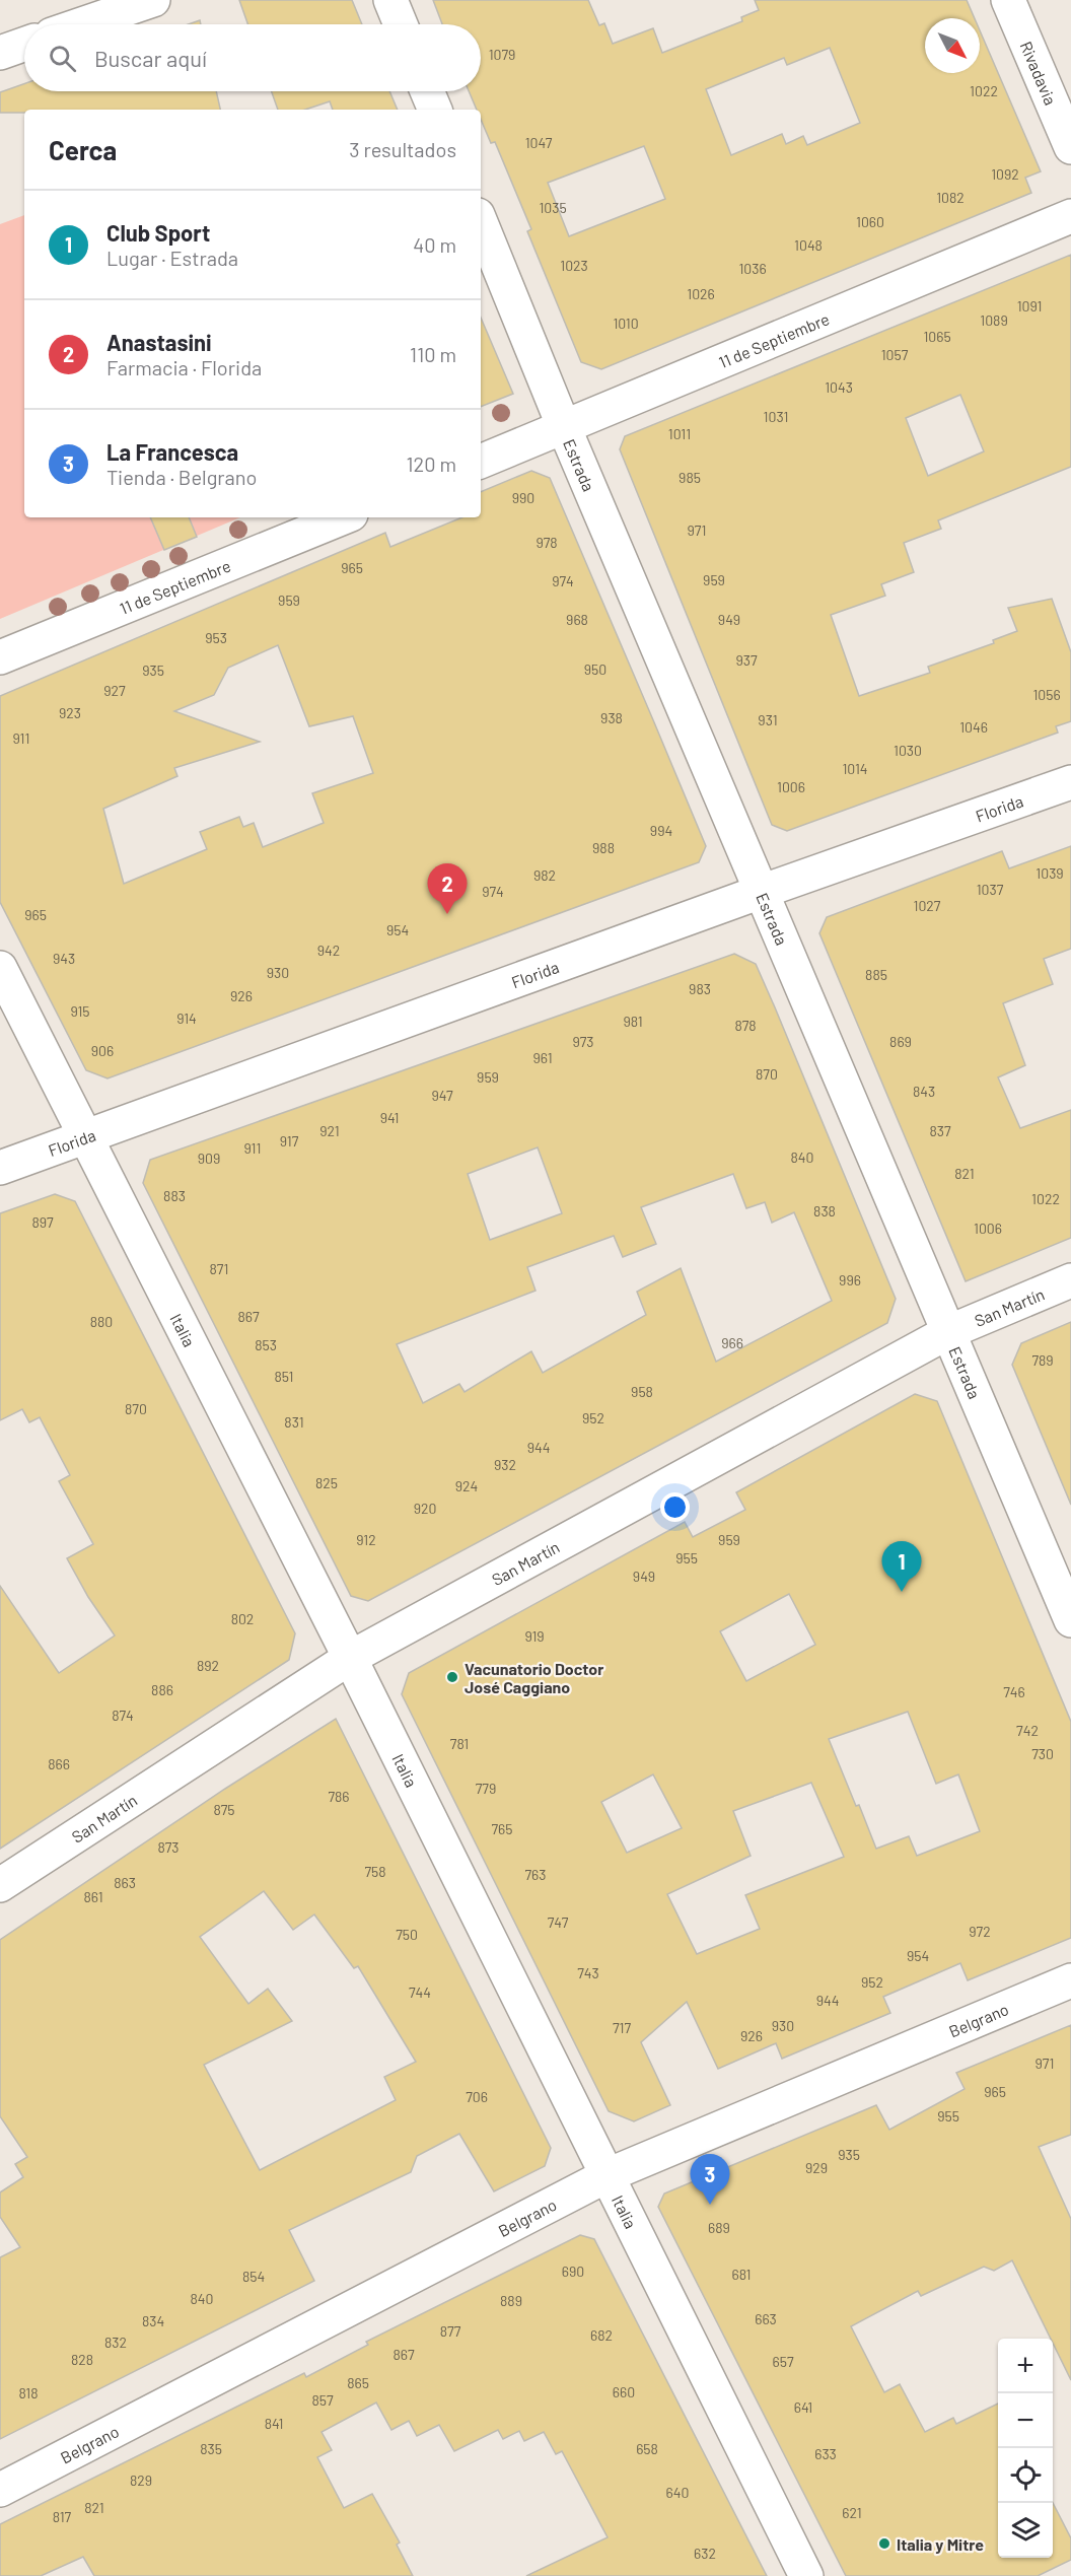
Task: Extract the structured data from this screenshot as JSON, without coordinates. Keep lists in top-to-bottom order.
{
  "streets": {
    "street": [
      "Rivadavia",
      "11 de Septiembre",
      "Estrada",
      "Florida",
      "San Martín",
      "Italia",
      "Belgrano"
    ]
  },
  "crossings": [
    ["11 de Septiembre", "Estrada"],
    ["Estrada", "Florida"],
    ["Estrada", "San Martín"],
    ["Florida", "Italia"],
    ["San Martín", "Italia"],
    ["Italia", "Belgrano"]
  ],
  "places": ["Vacunatorio Doctor José Caggiano", "Italia y Mitre"],
  "house_numbers": [
    "1079",
    "1022",
    "1047",
    "1092",
    "1082",
    "1035",
    "1060",
    "1048",
    "1023",
    "1036",
    "1026",
    "1091",
    "1089",
    "1010",
    "1065",
    "1057",
    "1043",
    "1031",
    "1011",
    "985",
    "990",
    "971",
    "978",
    "965",
    "959",
    "974",
    "959",
    "968",
    "949",
    "953",
    "937",
    "950",
    "935",
    "927",
    "1056",
    "923",
    "938",
    "931",
    "1046",
    "911",
    "1030",
    "1014",
    "1006",
    "994",
    "988",
    "1039",
    "982",
    "1037",
    "974",
    "1027",
    "965",
    "954",
    "942",
    "943",
    "930",
    "885",
    "983",
    "926",
    "915",
    "914",
    "981",
    "878",
    "973",
    "869",
    "906",
    "961",
    "870",
    "959",
    "843",
    "947",
    "941",
    "921",
    "837",
    "917",
    "911",
    "840",
    "909",
    "821",
    "883",
    "1022",
    "838",
    "897",
    "1006",
    "871",
    "996",
    "867",
    "880",
    "966",
    "853",
    "789",
    "851",
    "958",
    "870",
    "952",
    "831",
    "944",
    "932",
    "825",
    "924",
    "920",
    "912",
    "959",
    "955",
    "949",
    "802",
    "919",
    "892",
    "886",
    "746",
    "874",
    "742",
    "781",
    "730",
    "866",
    "779",
    "786",
    "875",
    "765",
    "873",
    "758",
    "763",
    "863",
    "861",
    "747",
    "972",
    "750",
    "954",
    "743",
    "952",
    "744",
    "944",
    "930",
    "717",
    "926",
    "971",
    "965",
    "706",
    "955",
    "935",
    "929",
    "689",
    "690",
    "681",
    "854",
    "840",
    "889",
    "663",
    "834",
    "877",
    "682",
    "832",
    "867",
    "828",
    "657",
    "865",
    "660",
    "818",
    "857",
    "641",
    "841",
    "835",
    "658",
    "633",
    "829",
    "640",
    "821",
    "621",
    "817",
    "632"
  ],
  "north": "bottom right",
  "page": {
    "search": "Buscar aquí",
    "heading": ["Cerca", "3 resultados"],
    "list": [
      {
        "mark": "1",
        "name": "Club Sport",
        "note": "Lugar · Estrada",
        "value": "40 m"
      },
      {
        "mark": "2",
        "name": "Anastasini",
        "note": "Farmacia · Florida",
        "value": "110 m"
      },
      {
        "mark": "3",
        "name": "La Francesca",
        "note": "Tienda · Belgrano",
        "value": "120 m"
      }
    ],
    "pins": ["2", "1", "3"],
    "map_buttons": ["+", "−"]
  }
}
